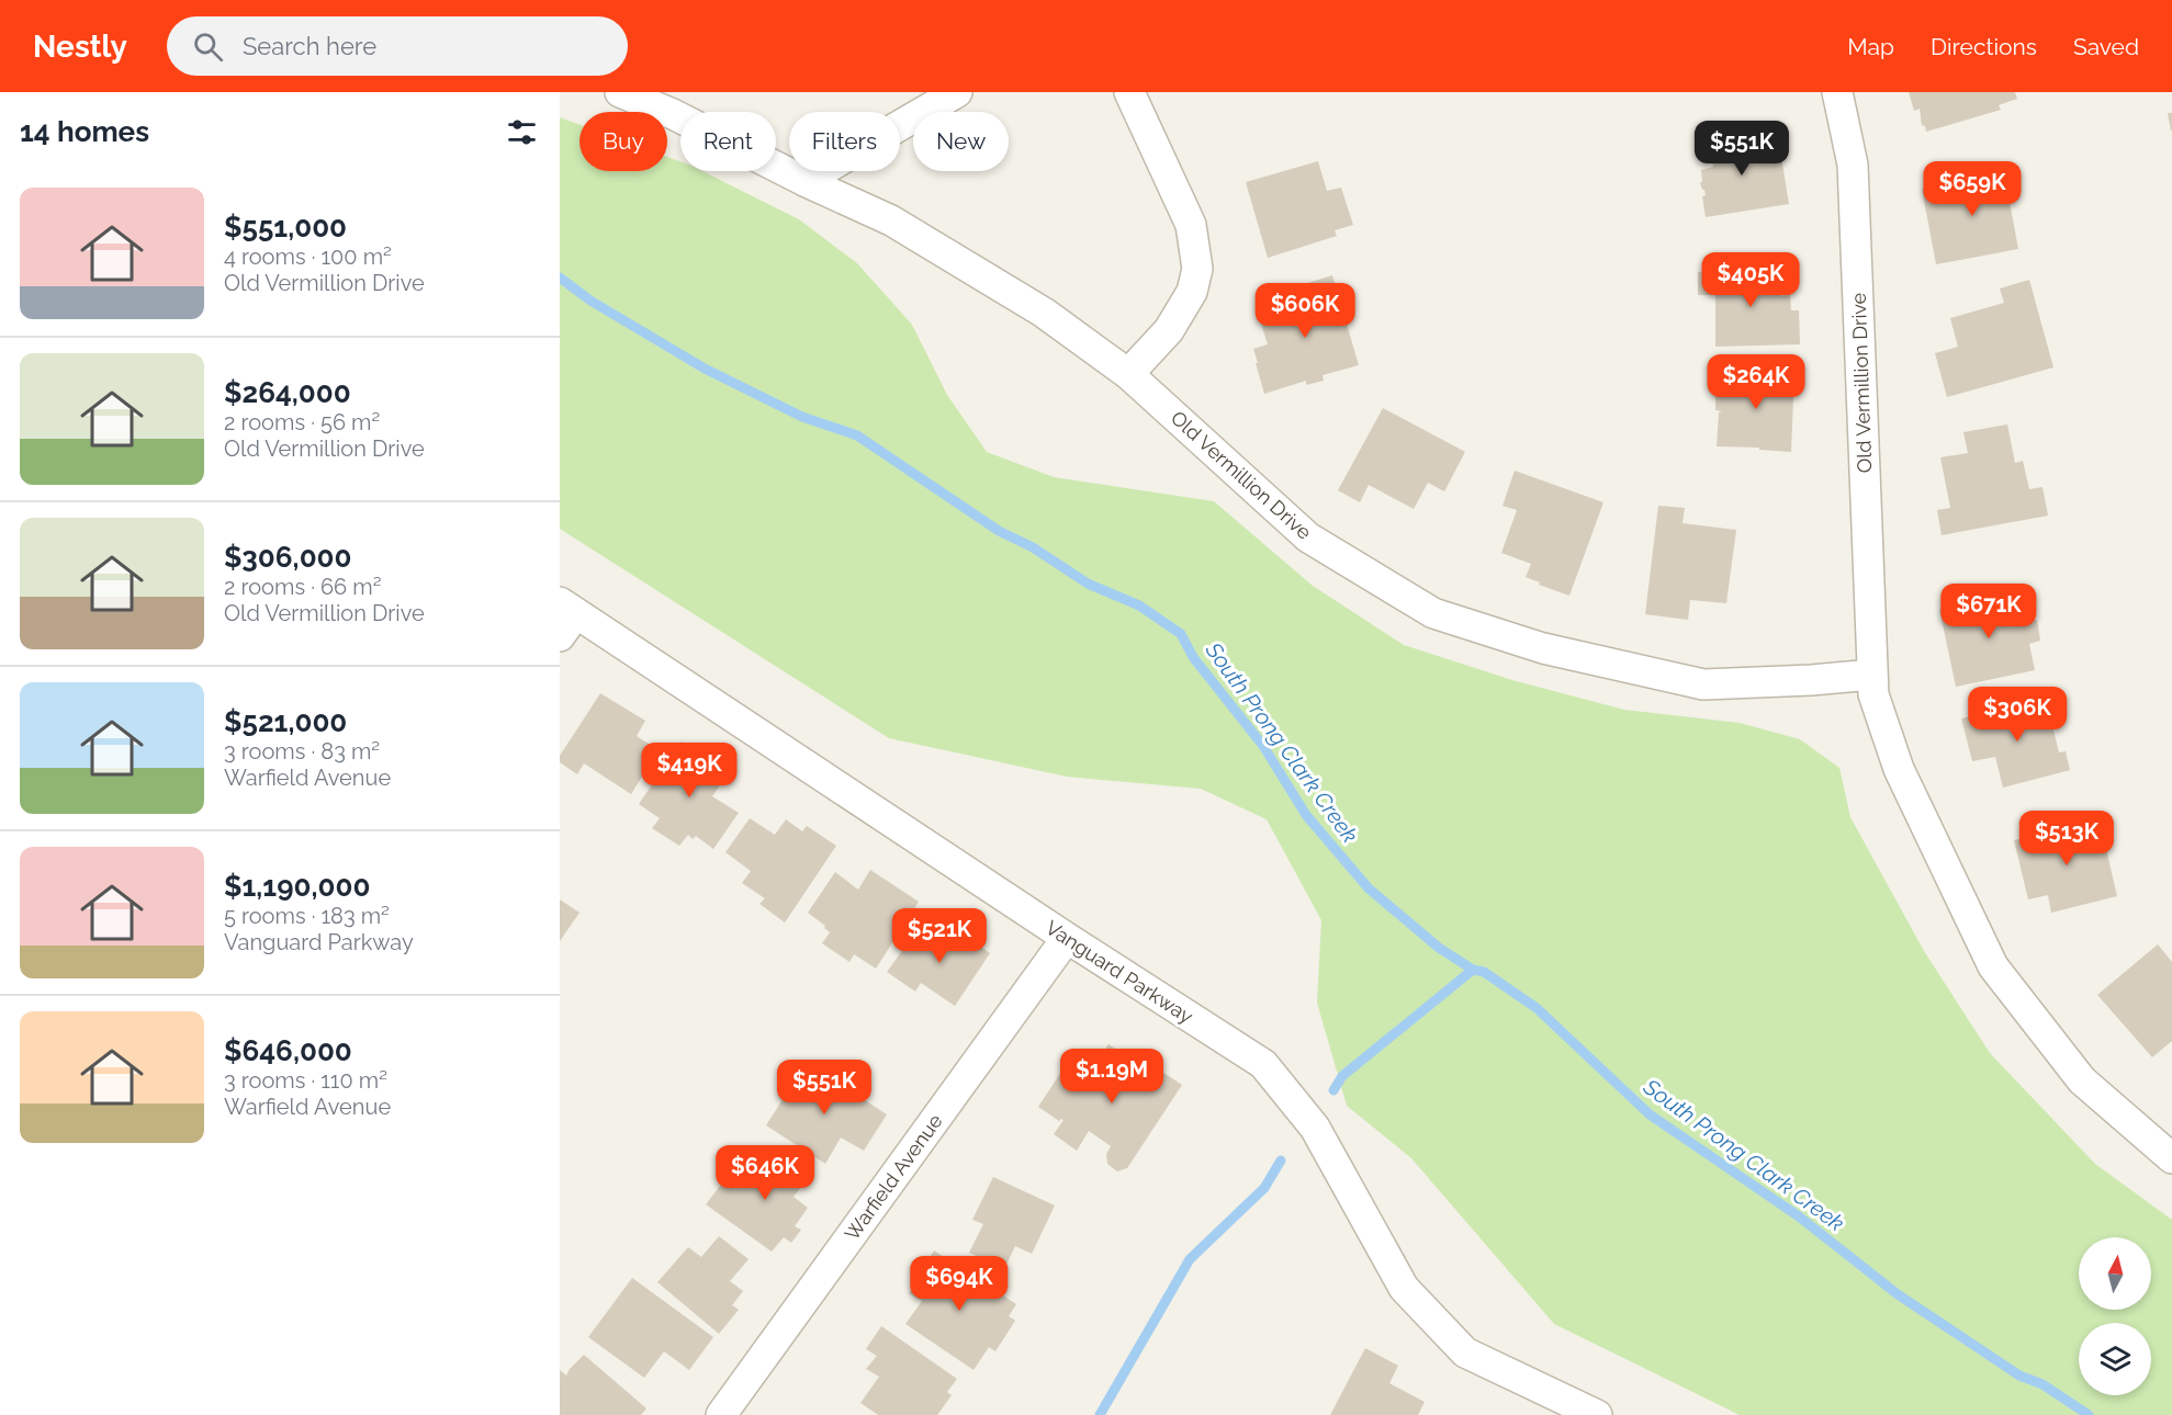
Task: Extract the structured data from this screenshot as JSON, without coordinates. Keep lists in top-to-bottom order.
{
  "streets": {
    "street": ["Old Vermillion Drive", "Vanguard Parkway", "Warfield Avenue"]
  },
  "crossings": [
    ["Vanguard Parkway", "Warfield Avenue"]
  ],
  "water": ["South Prong Clark Creek"],
  "north": "top",
  "page": {
    "header": "Nestly",
    "search": "Search here",
    "nav": ["Map", "Directions", "Saved"],
    "heading": "14 homes",
    "chip": [
      "Buy",
      "Rent",
      "Filters",
      "New"
    ],
    "price": [
      "$551K",
      "$659K",
      "$405K",
      "$606K",
      "$264K",
      "$671K",
      "$306K",
      "$419K",
      "$513K",
      "$521K",
      "$1.19M",
      "$551K",
      "$646K",
      "$694K"
    ],
    "list": [
      {
        "name": "$551,000",
        "note": "4 rooms · 100 m² · Old Vermillion Drive"
      },
      {
        "name": "$264,000",
        "note": "2 rooms · 56 m² · Old Vermillion Drive"
      },
      {
        "name": "$306,000",
        "note": "2 rooms · 66 m² · Old Vermillion Drive"
      },
      {
        "name": "$521,000",
        "note": "3 rooms · 83 m² · Warfield Avenue"
      },
      {
        "name": "$1,190,000",
        "note": "5 rooms · 183 m² · Vanguard Parkway"
      },
      {
        "name": "$646,000",
        "note": "3 rooms · 110 m² · Warfield Avenue"
      }
    ]
  }
}
